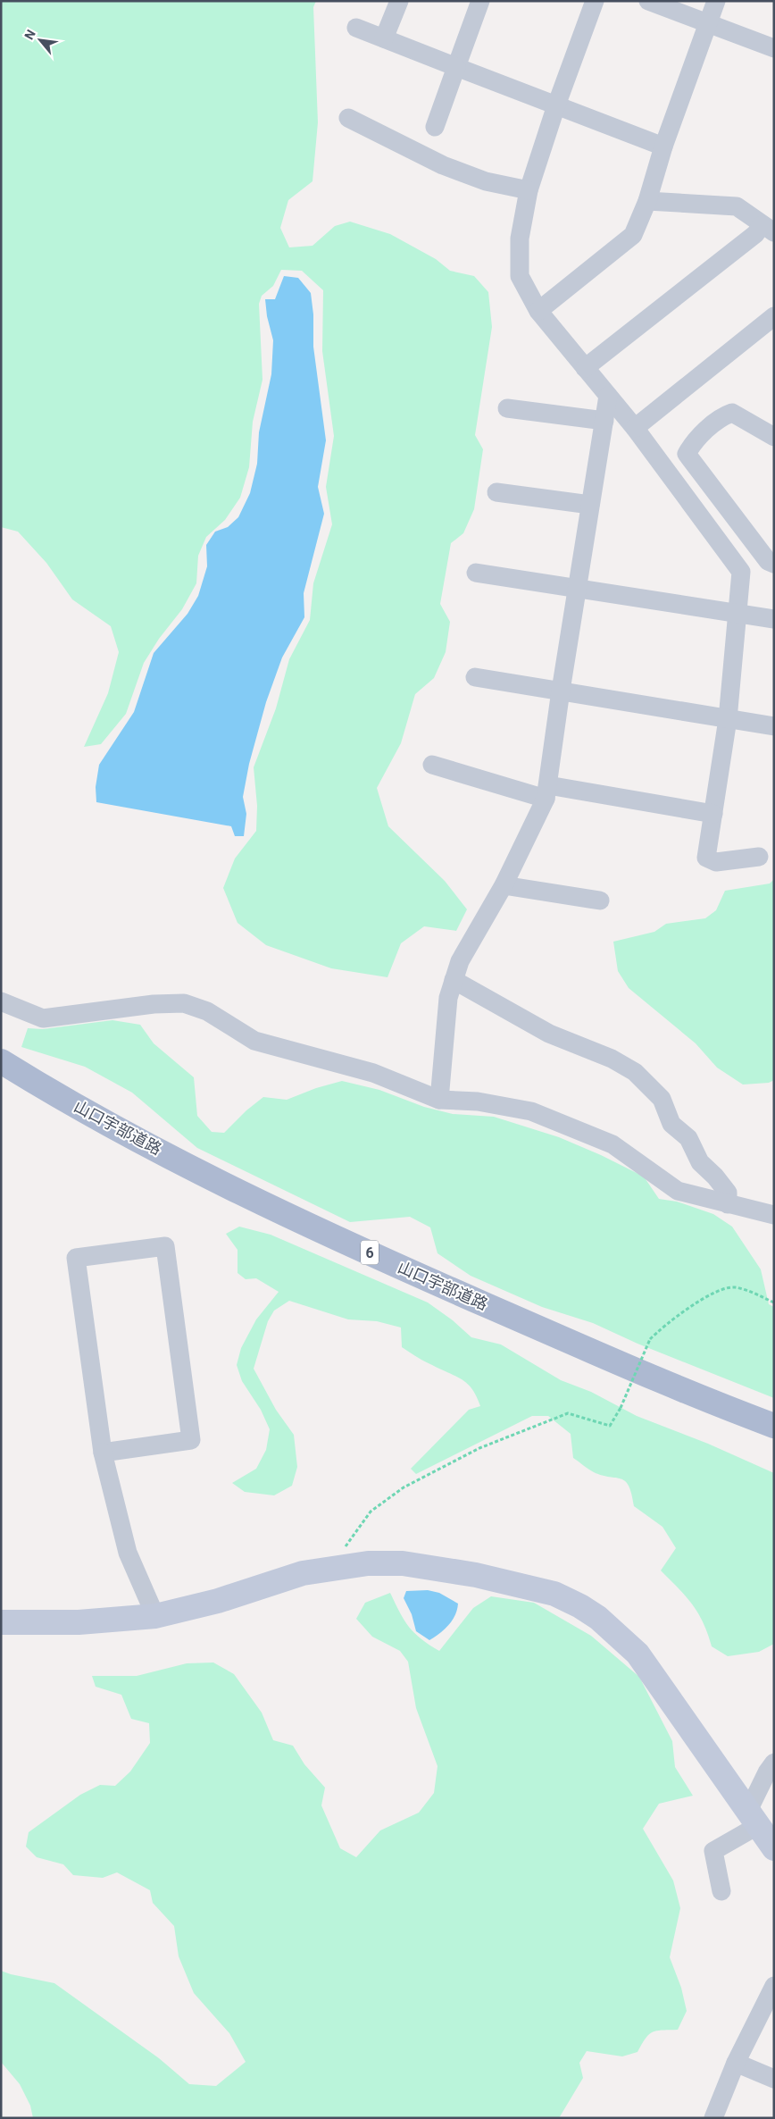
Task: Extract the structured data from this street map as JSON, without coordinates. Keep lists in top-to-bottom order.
{
  "streets": {
    "main road": ["山口宇部道路", "6"]
  },
  "north": "top left"
}
